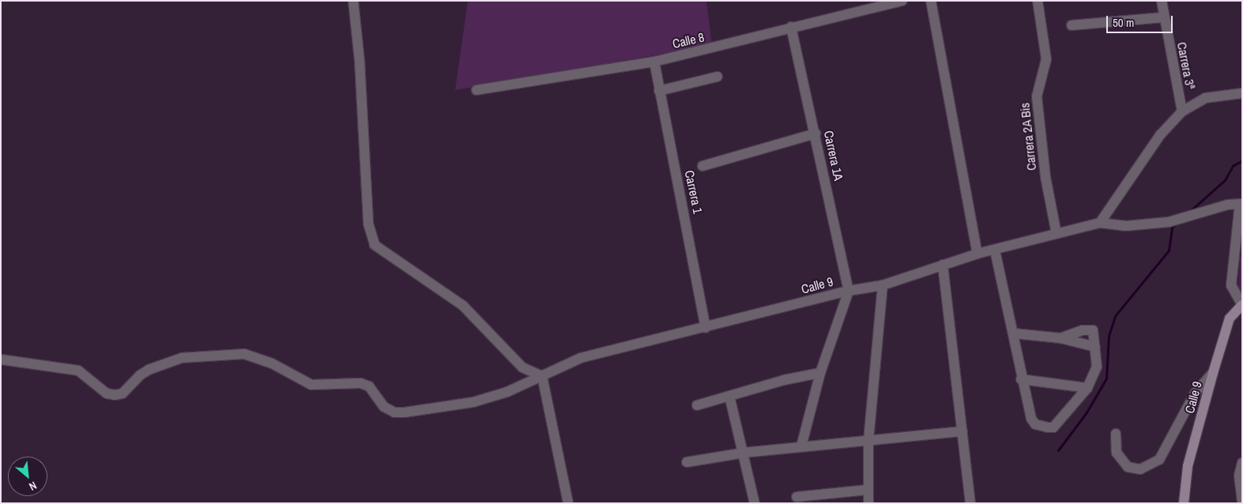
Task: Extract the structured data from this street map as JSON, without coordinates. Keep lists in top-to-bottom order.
{
  "streets": {
    "street": [
      "Calle 8",
      "Carrera 3ª",
      "Carrera 2A Bis",
      "Carrera 1A",
      "Carrera 1",
      "Calle 9"
    ]
  },
  "crossings": [
    ["Calle 8", "Carrera 1A"],
    ["Calle 8", "Carrera 1"],
    ["Carrera 2A Bis", "Calle 9"],
    ["Carrera 1A", "Calle 9"],
    ["Carrera 1", "Calle 9"]
  ],
  "scale_bar": "50 m",
  "north": "bottom right"
}
